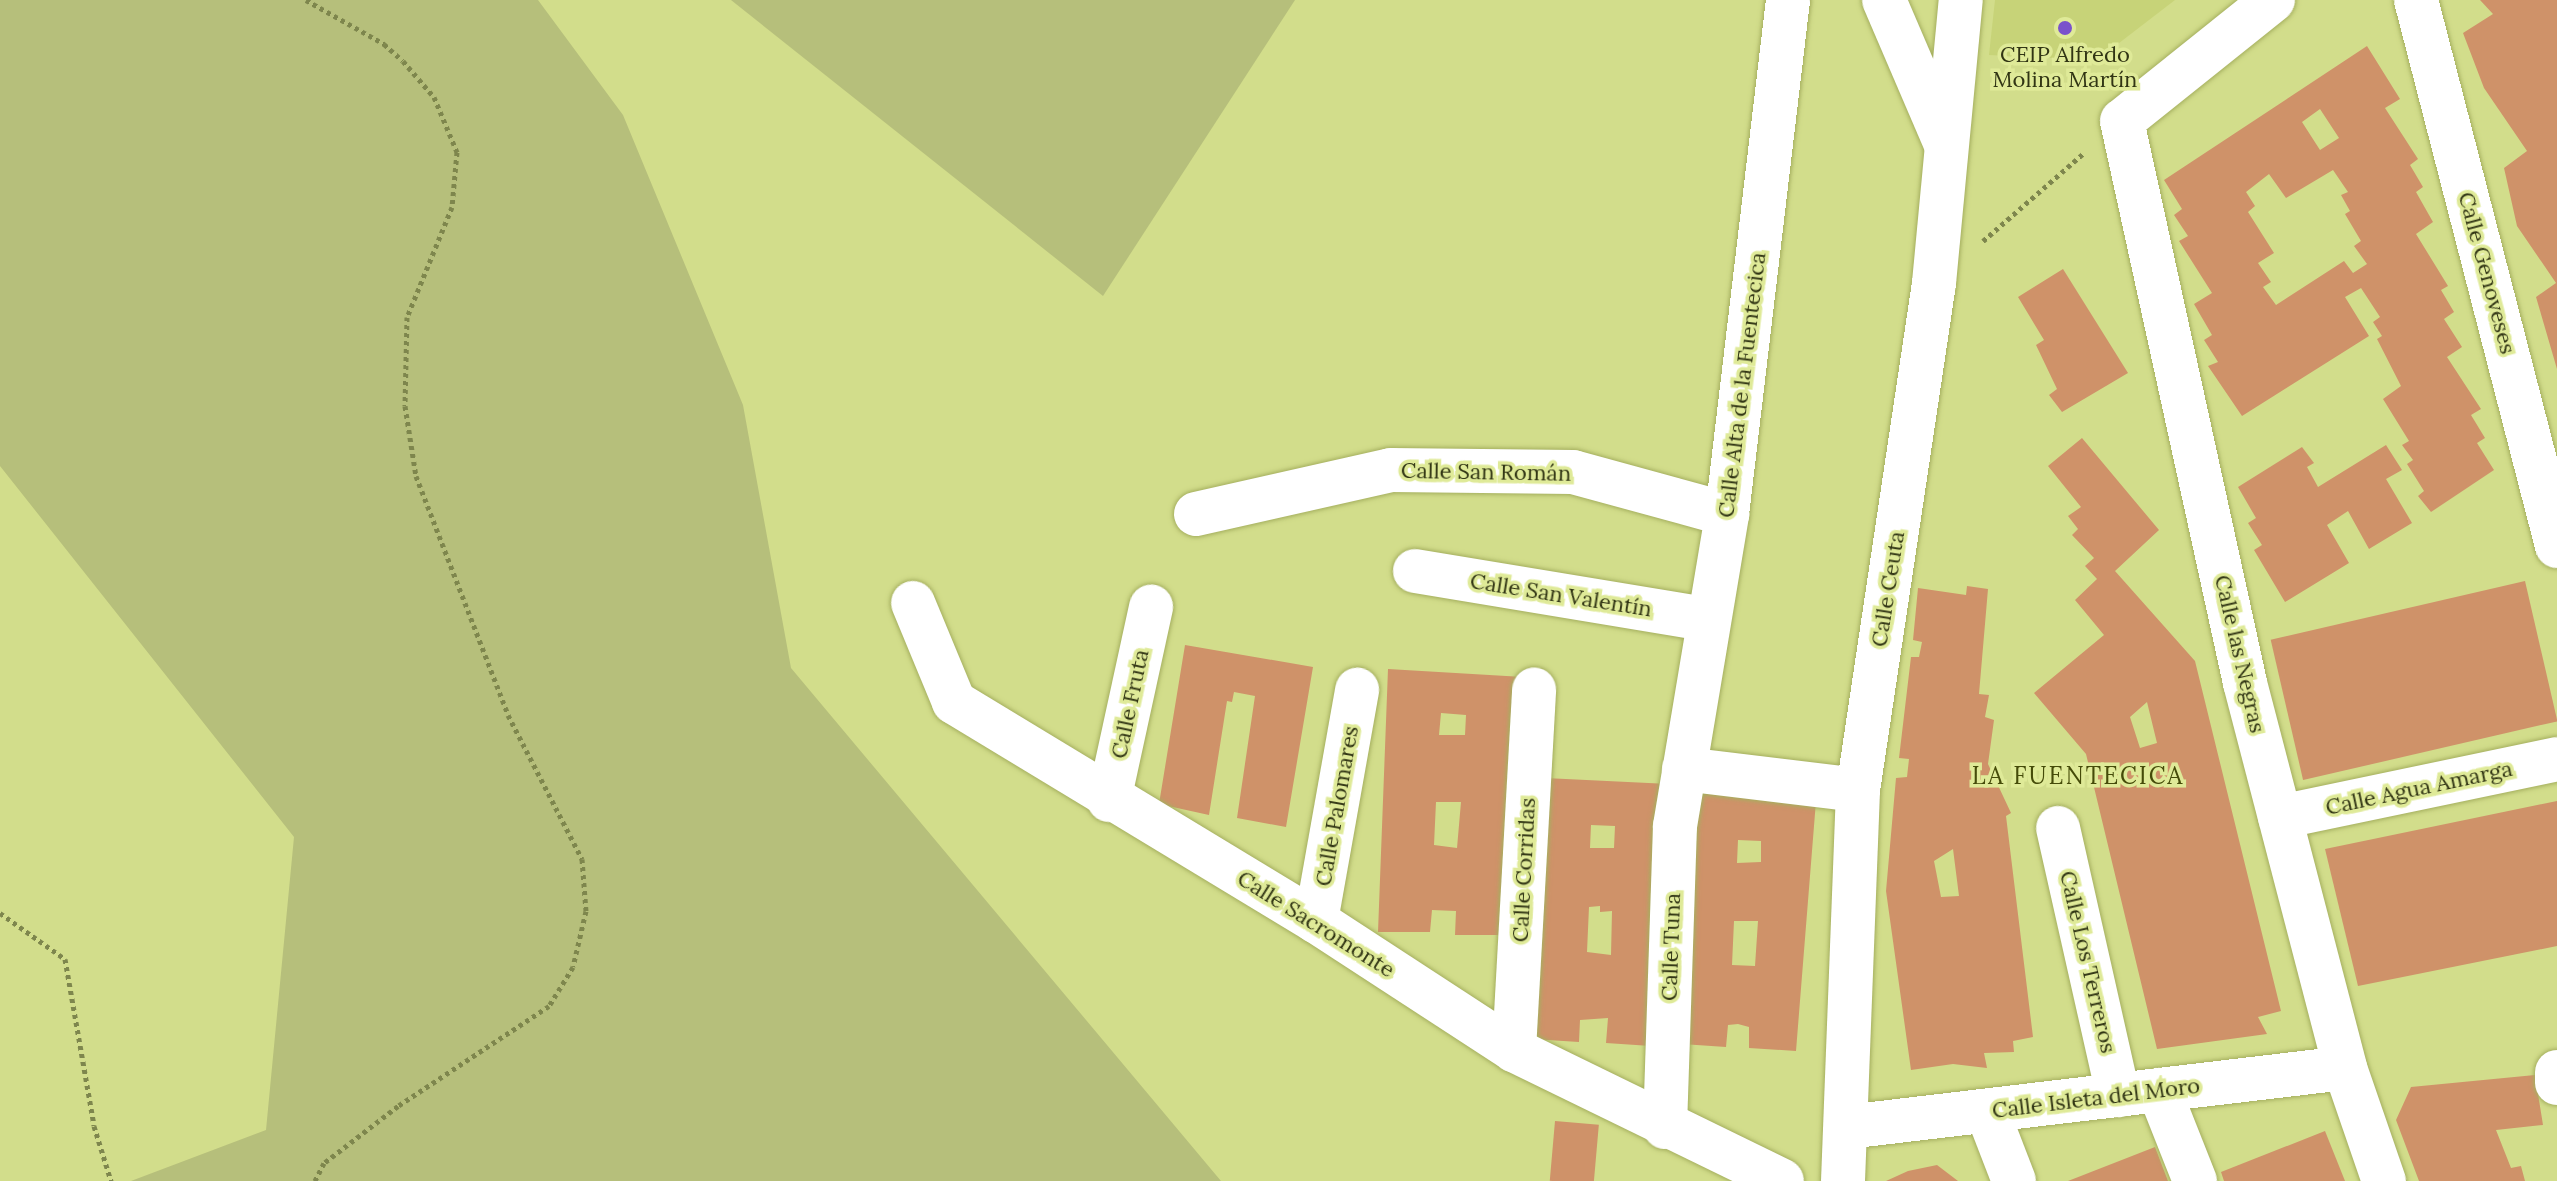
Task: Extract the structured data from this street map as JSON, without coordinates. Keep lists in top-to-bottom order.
{
  "streets": {
    "street": [
      "Calle Genoveses",
      "Calle Alta de la Fuentecica",
      "Calle San Román",
      "Calle Ceuta",
      "Calle San Valentín",
      "Calle las Negras",
      "Calle Fruta",
      "Calle Agua Amarga",
      "Calle Palomares",
      "Calle Corridas",
      "Calle Sacromonte",
      "Calle Tuna",
      "Calle Los Terreros",
      "Calle Isleta del Moro"
    ]
  },
  "crossings": [
    ["Calle Alta de la Fuentecica", "Calle San Román"],
    ["Calle Alta de la Fuentecica", "Calle San Valentín"],
    ["Calle Alta de la Fuentecica", "Calle Tuna"],
    ["Calle Ceuta", "Calle Isleta del Moro"],
    ["Calle las Negras", "Calle Agua Amarga"],
    ["Calle las Negras", "Calle Isleta del Moro"],
    ["Calle Fruta", "Calle Sacromonte"],
    ["Calle Palomares", "Calle Sacromonte"],
    ["Calle Corridas", "Calle Sacromonte"],
    ["Calle Sacromonte", "Calle Tuna"],
    ["Calle Los Terreros", "Calle Isleta del Moro"]
  ],
  "districts": ["LA FUENTECICA"],
  "places": ["CEIP Alfredo Molina Martín"]
}
